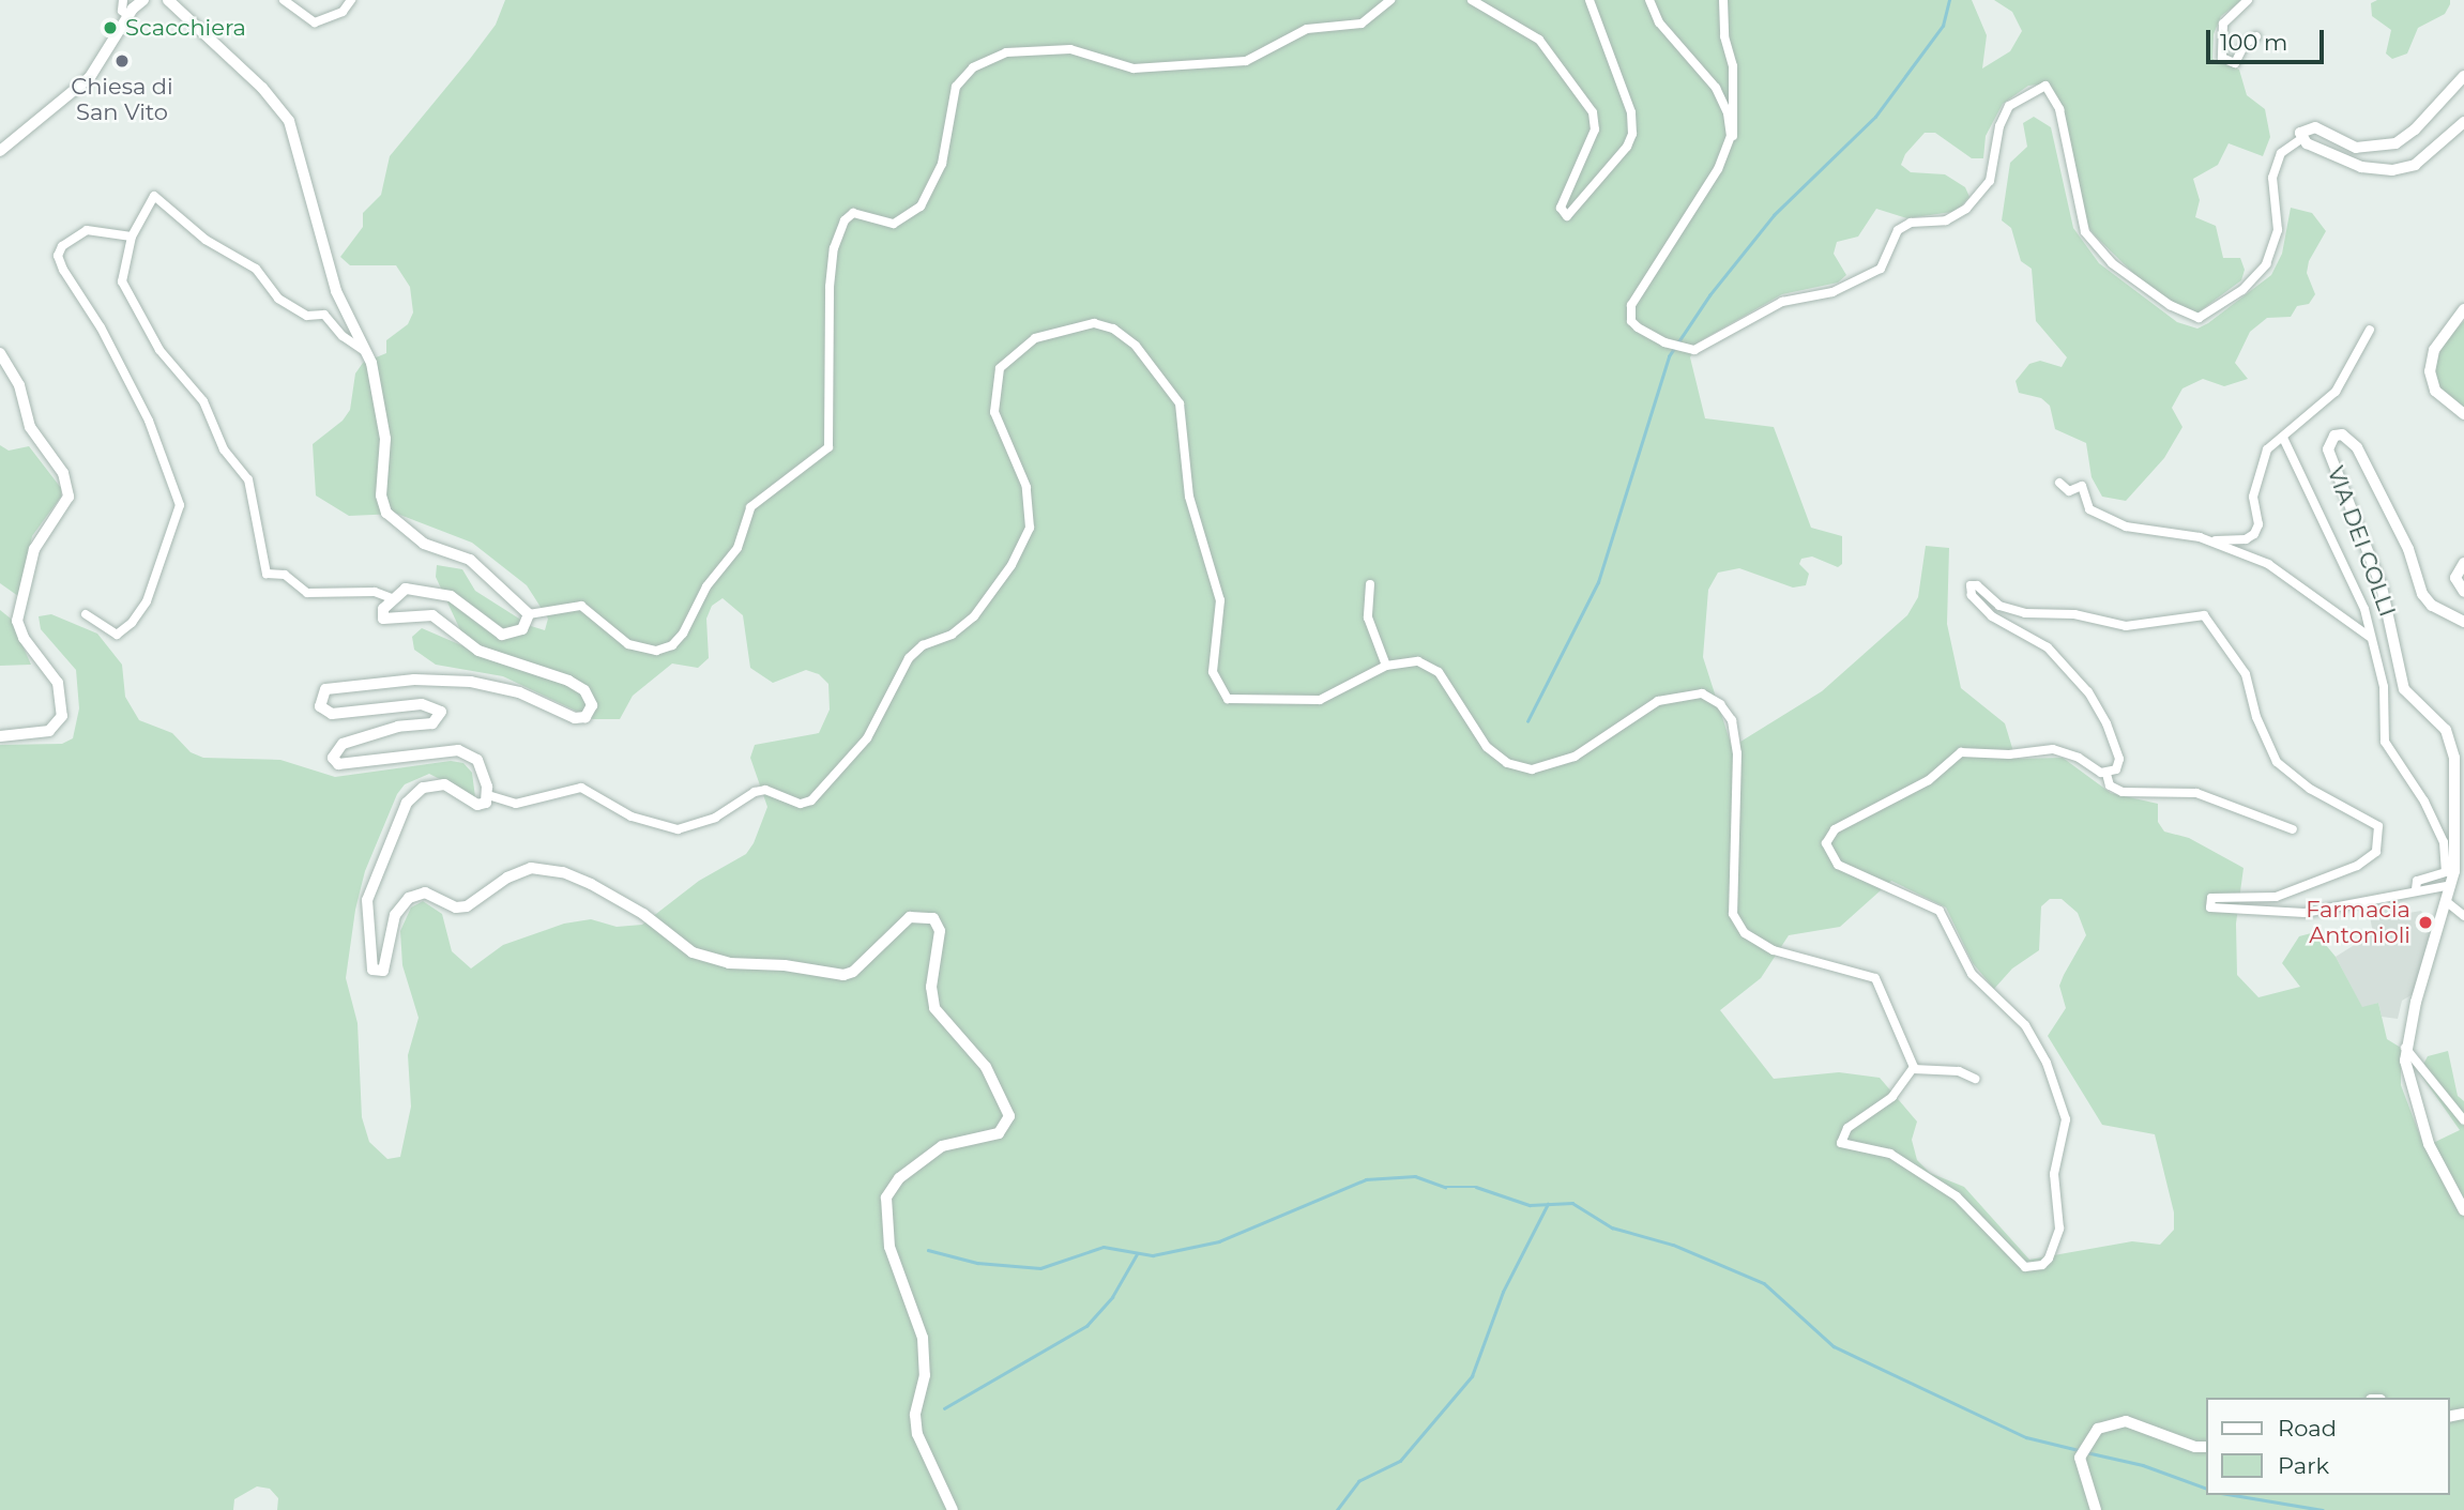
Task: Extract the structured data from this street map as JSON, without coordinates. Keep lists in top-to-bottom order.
{
  "streets": {
    "street": ["VIA DEI COLLI"]
  },
  "places": ["Scacchiera", "Chiesa di San Vito", "Farmacia Antonioli"],
  "legend": ["Road", "Park"],
  "scale_bar": "100 m"
}
